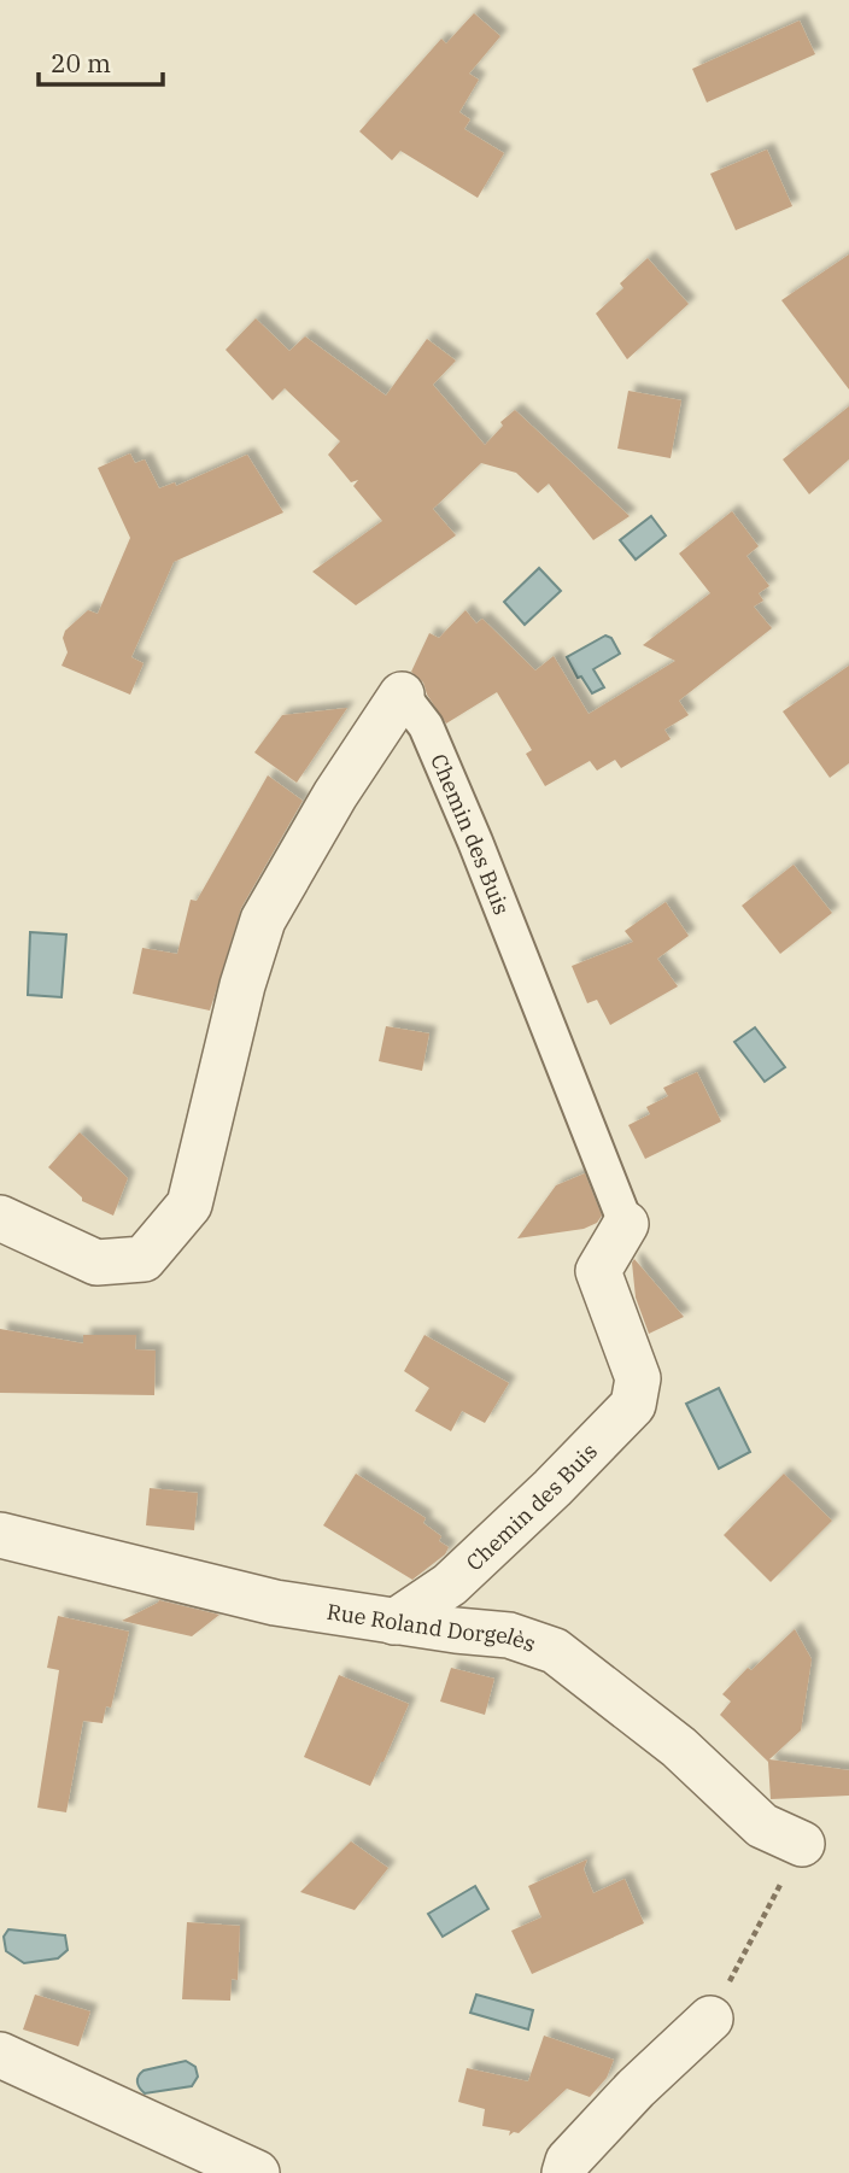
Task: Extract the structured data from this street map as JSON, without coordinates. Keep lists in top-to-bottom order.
{
  "streets": {
    "street": ["Chemin des Buis", "Rue Roland Dorgelès"]
  },
  "crossings": [
    ["Chemin des Buis", "Rue Roland Dorgelès"]
  ],
  "scale_bar": "20 m"
}
